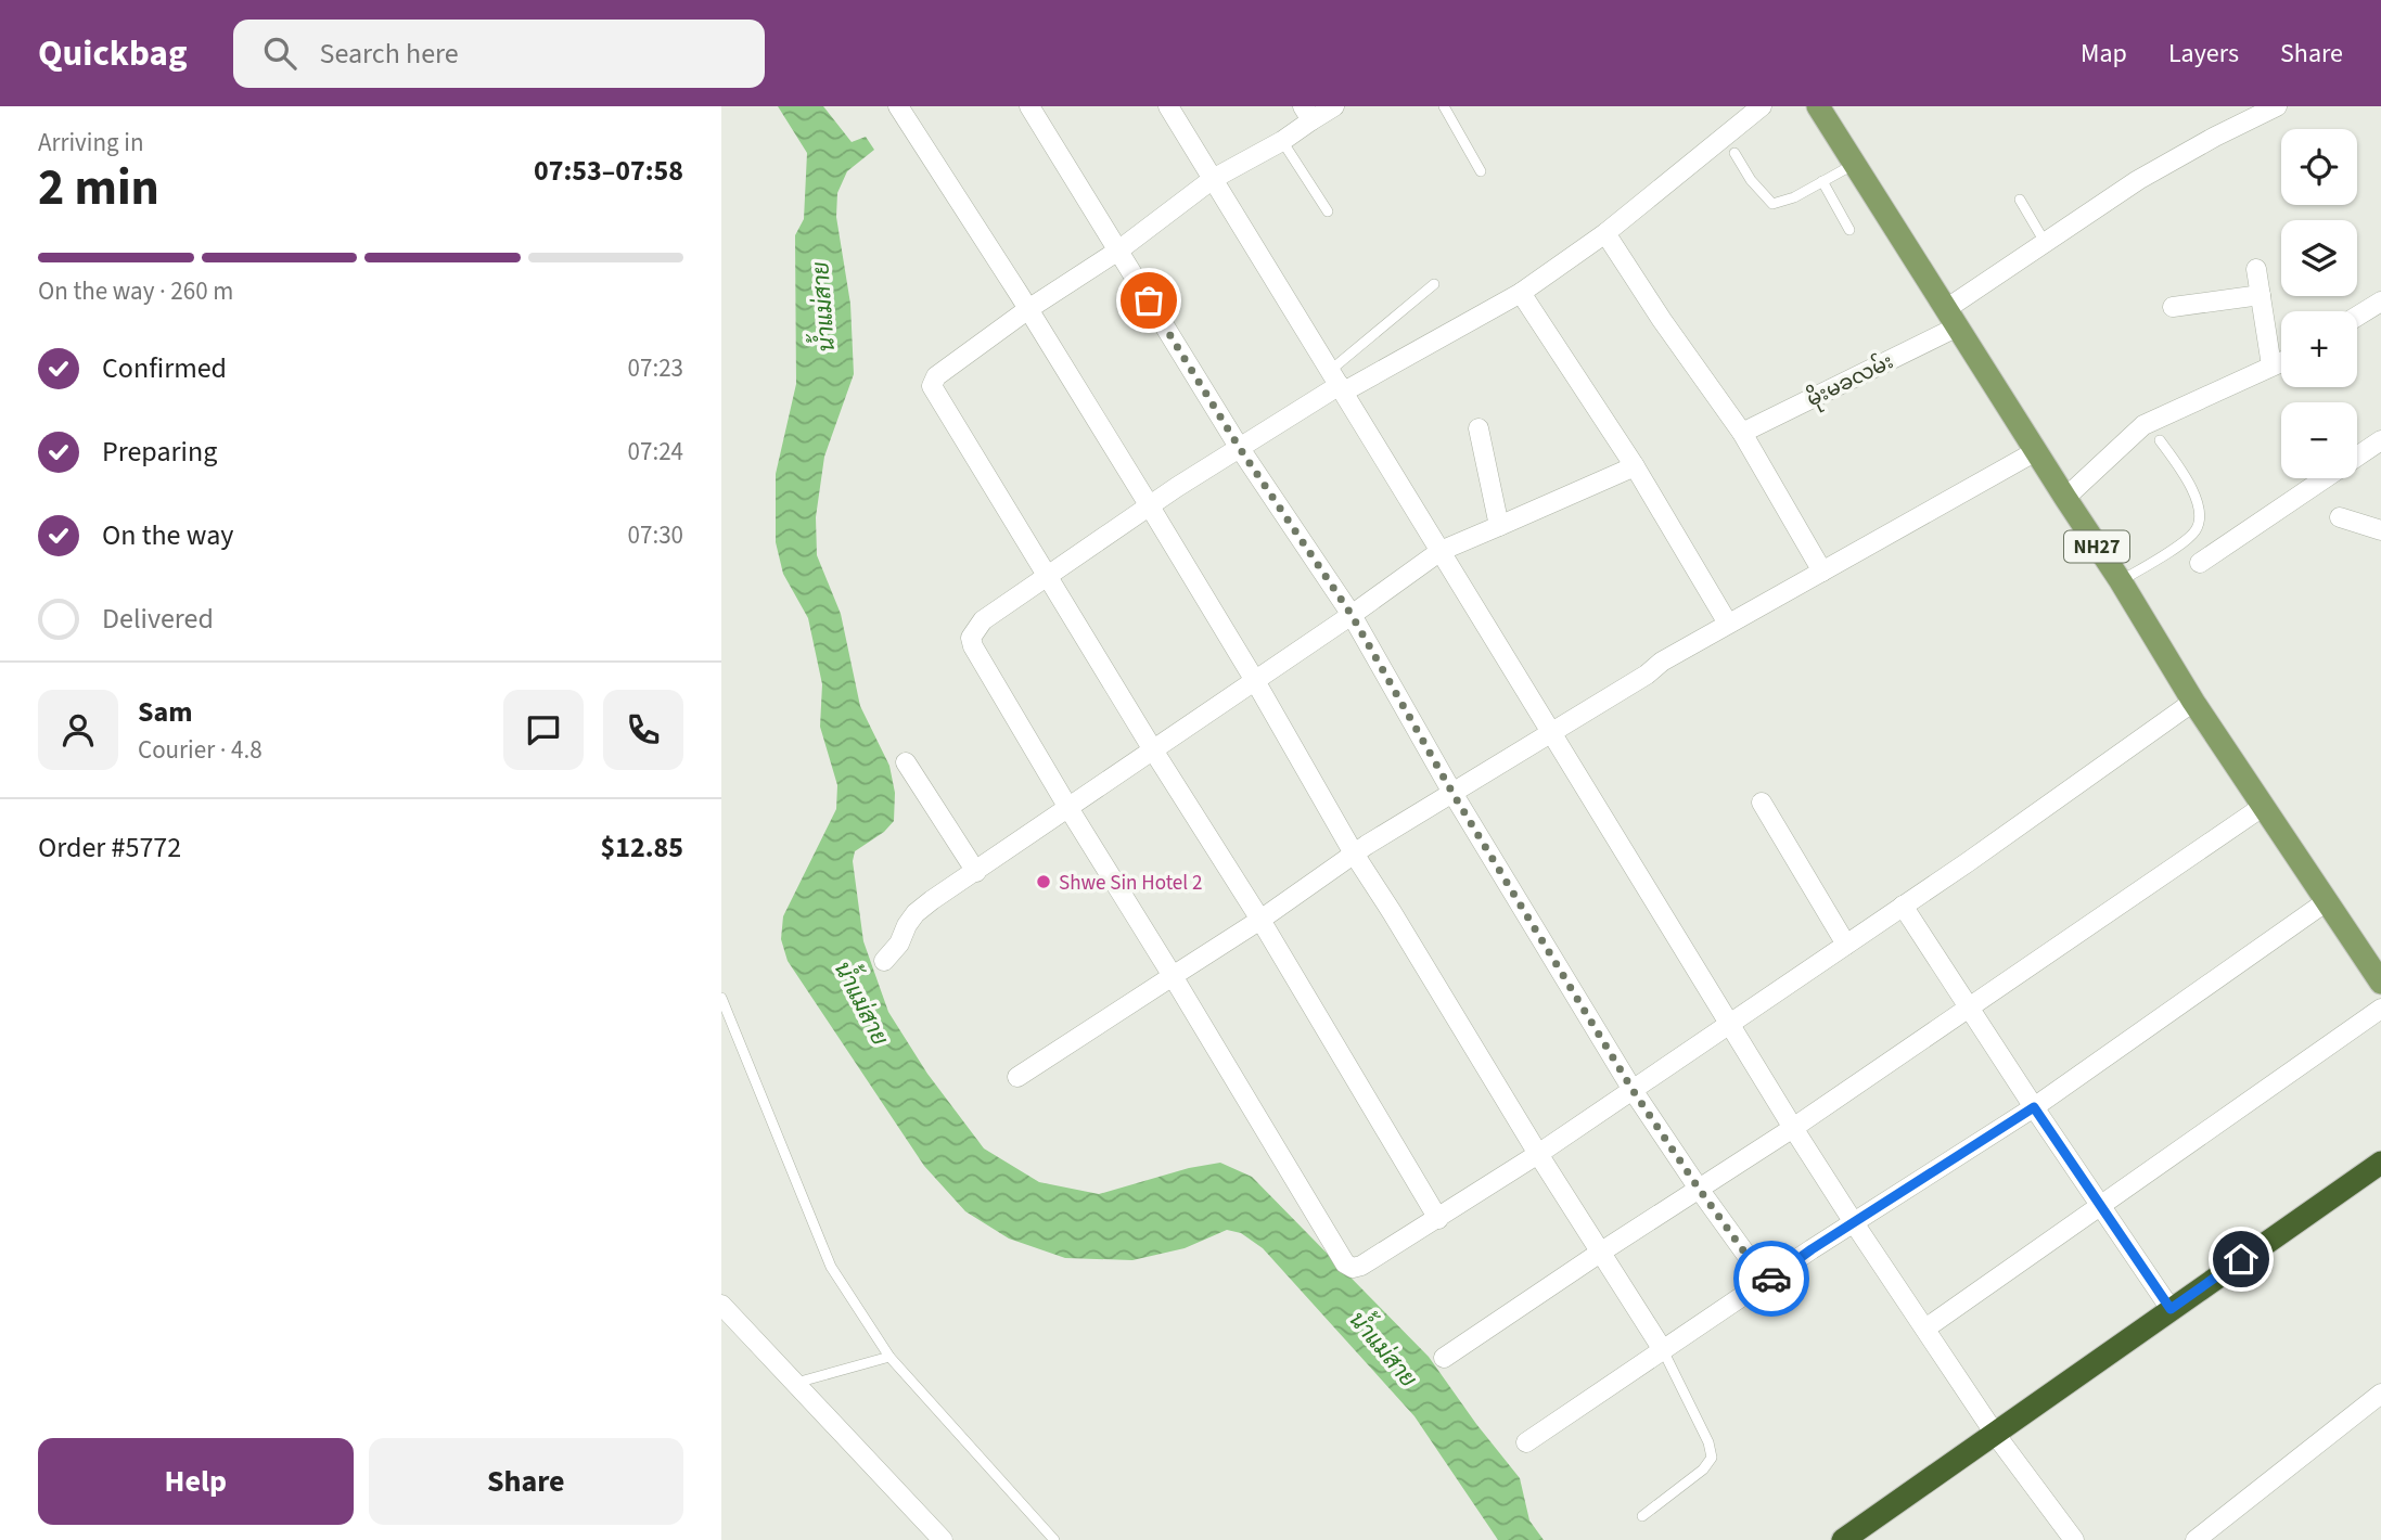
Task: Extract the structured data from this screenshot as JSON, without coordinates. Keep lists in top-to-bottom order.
{
  "streets": {
    "main road": ["NH27"],
    "street": ["မိုးမခလမ်း"]
  },
  "crossings": [
    ["မိုးမခလမ်း", "NH27"]
  ],
  "water": ["น้ำแม่สาย"],
  "places": ["Shwe Sin Hotel 2"],
  "page": {
    "header": "Quickbag",
    "search": "Search here",
    "nav": ["Map", "Layers", "Share"],
    "heading": ["2 min", "Arriving in", "07:53–07:58"],
    "panel": [
      "Sam",
      "Courier · 4.8",
      "Order #5772",
      "$12.85"
    ],
    "map_buttons": ["+", "−"],
    "bar": "On the way · 260 m",
    "list": [
      ["Confirmed", "07:23"],
      ["Preparing", "07:24"],
      ["On the way", "07:30"],
      "Delivered"
    ],
    "buttons": ["Help", "Share"]
  }
}
